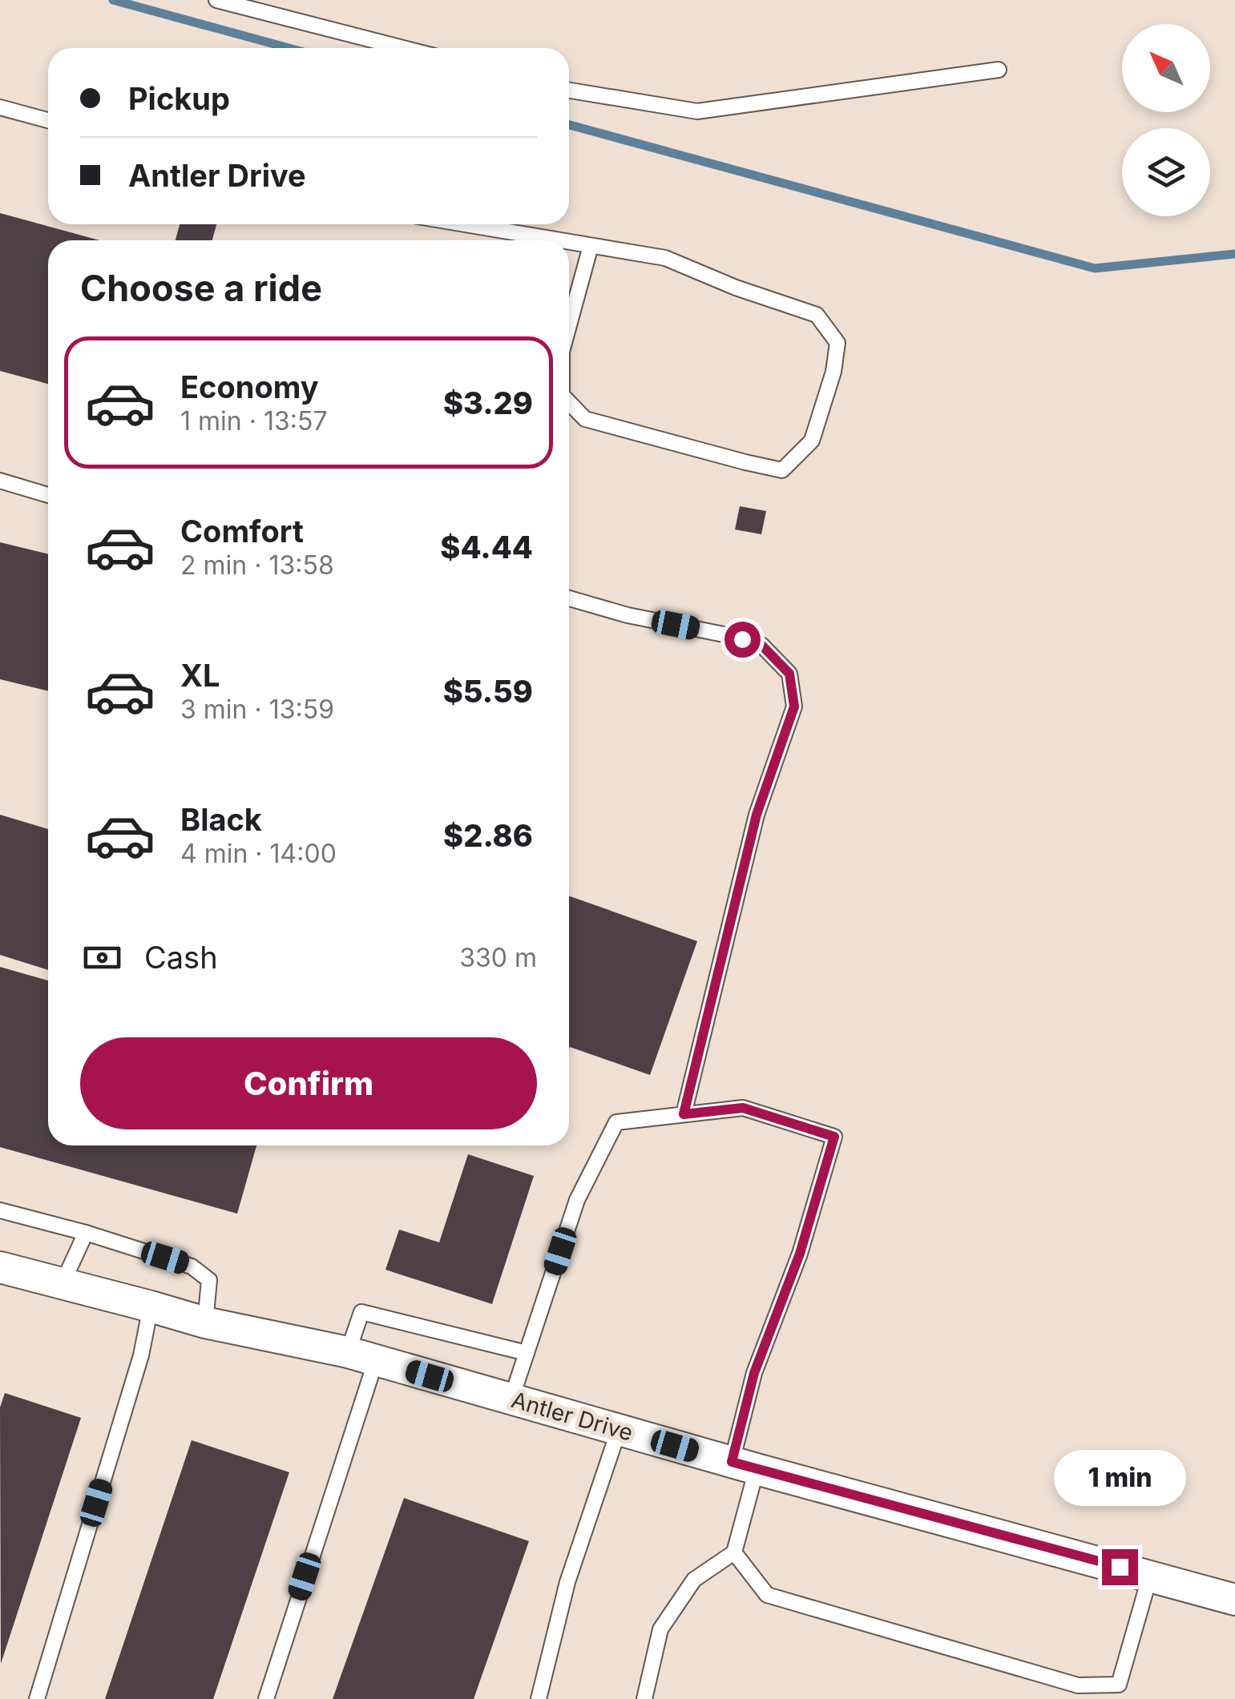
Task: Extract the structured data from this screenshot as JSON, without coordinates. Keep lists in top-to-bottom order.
{
  "streets": {
    "street": ["Antler Drive"]
  },
  "north": "top left",
  "page": {
    "banner": ["Pickup", "Antler Drive"],
    "heading": "Choose a ride",
    "list": [
      {
        "name": "Economy",
        "note": "1 min · 13:57",
        "value": "$3.29"
      },
      {
        "name": "Comfort",
        "note": "2 min · 13:58",
        "value": "$4.44"
      },
      {
        "name": "XL",
        "note": "3 min · 13:59",
        "value": "$5.59"
      },
      {
        "name": "Black",
        "note": "4 min · 14:00",
        "value": "$2.86"
      }
    ],
    "pay": ["Cash", "330 m"],
    "buttons": "Confirm",
    "bubble": "1 min"
  }
}
